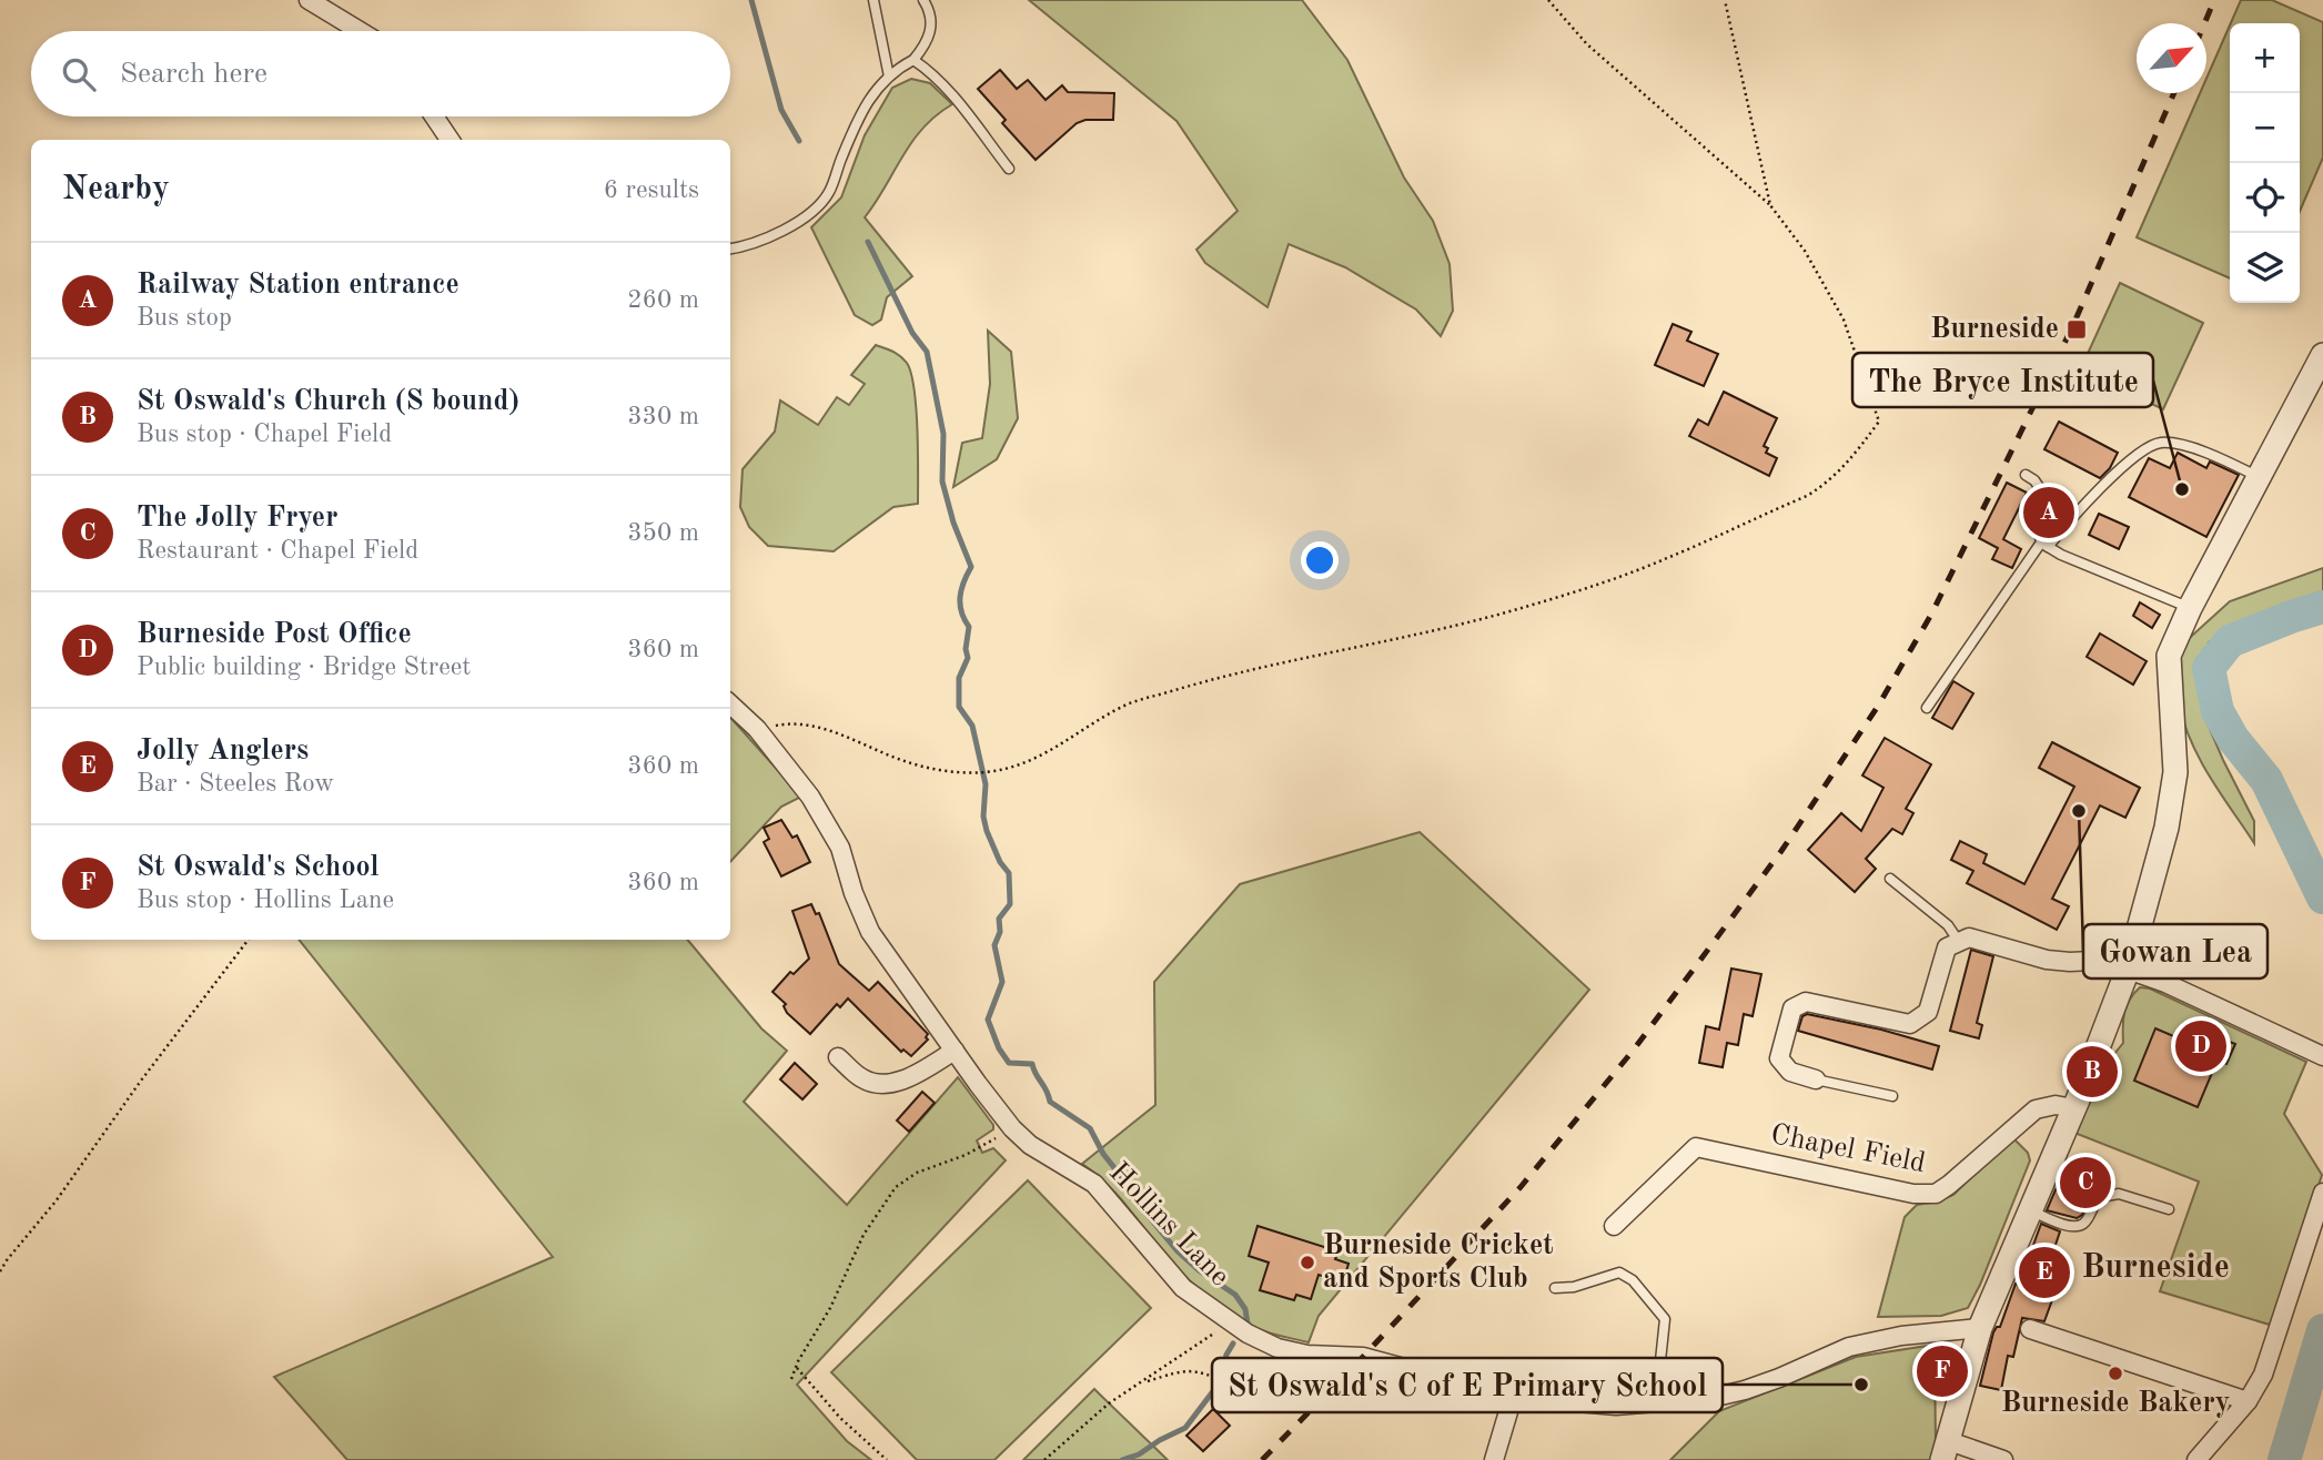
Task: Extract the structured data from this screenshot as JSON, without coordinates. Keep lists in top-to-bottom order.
{
  "streets": {
    "street": ["Chapel Field", "Hollins Lane"]
  },
  "districts": ["Burneside"],
  "places": {
    "transit": ["Burneside"],
    "other": [
      "The Bryce Institute",
      "Gowan Lea",
      "Burneside Cricket and Sports Club",
      "Burneside Bakery",
      "St Oswald's C of E Primary School"
    ]
  },
  "north": "top right",
  "page": {
    "map_buttons": ["+", "−"],
    "search": "Search here",
    "heading": ["Nearby", "6 results"],
    "list": [
      {
        "mark": "A",
        "name": "Railway Station entrance",
        "note": "Bus stop",
        "value": "260 m"
      },
      {
        "mark": "B",
        "name": "St Oswald's Church (S bound)",
        "note": "Bus stop · Chapel Field",
        "value": "330 m"
      },
      {
        "mark": "C",
        "name": "The Jolly Fryer",
        "note": "Restaurant · Chapel Field",
        "value": "350 m"
      },
      {
        "mark": "D",
        "name": "Burneside Post Office",
        "note": "Public building · Bridge Street",
        "value": "360 m"
      },
      {
        "mark": "E",
        "name": "Jolly Anglers",
        "note": "Bar · Steeles Row",
        "value": "360 m"
      },
      {
        "mark": "F",
        "name": "St Oswald's School",
        "note": "Bus stop · Hollins Lane",
        "value": "360 m"
      }
    ],
    "pins": [
      "A",
      "D",
      "B",
      "C",
      "E",
      "F"
    ]
  }
}
